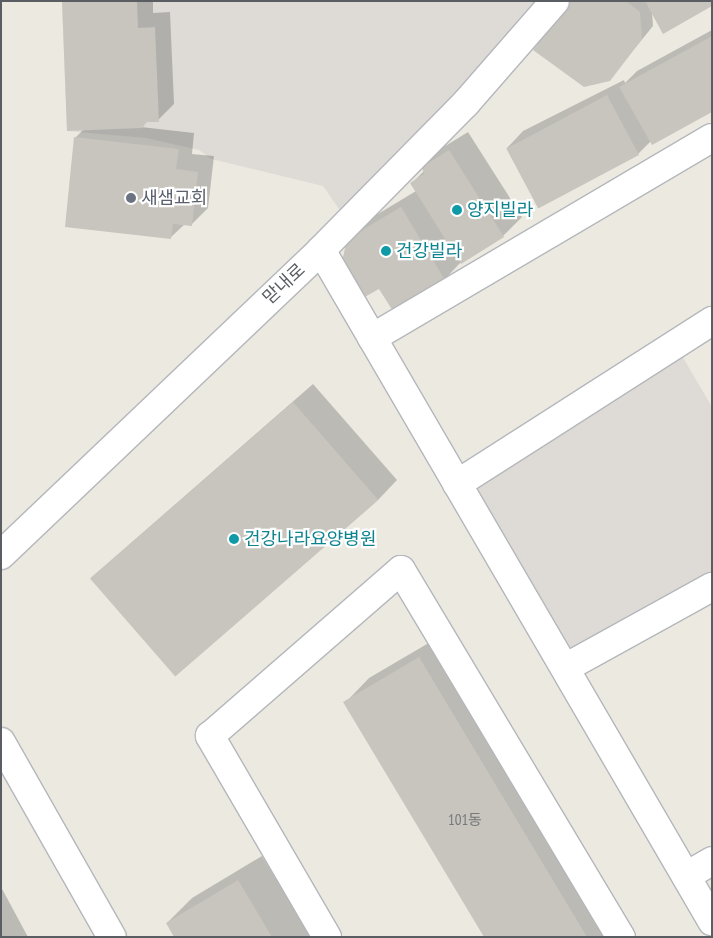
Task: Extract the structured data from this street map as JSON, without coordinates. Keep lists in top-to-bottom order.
{
  "streets": {
    "street": ["맏내로"]
  },
  "places": [
    "새샘교회",
    "양지빌라",
    "건강빌라",
    "건강나라요양병원"
  ],
  "house_numbers": ["101동"]
}
